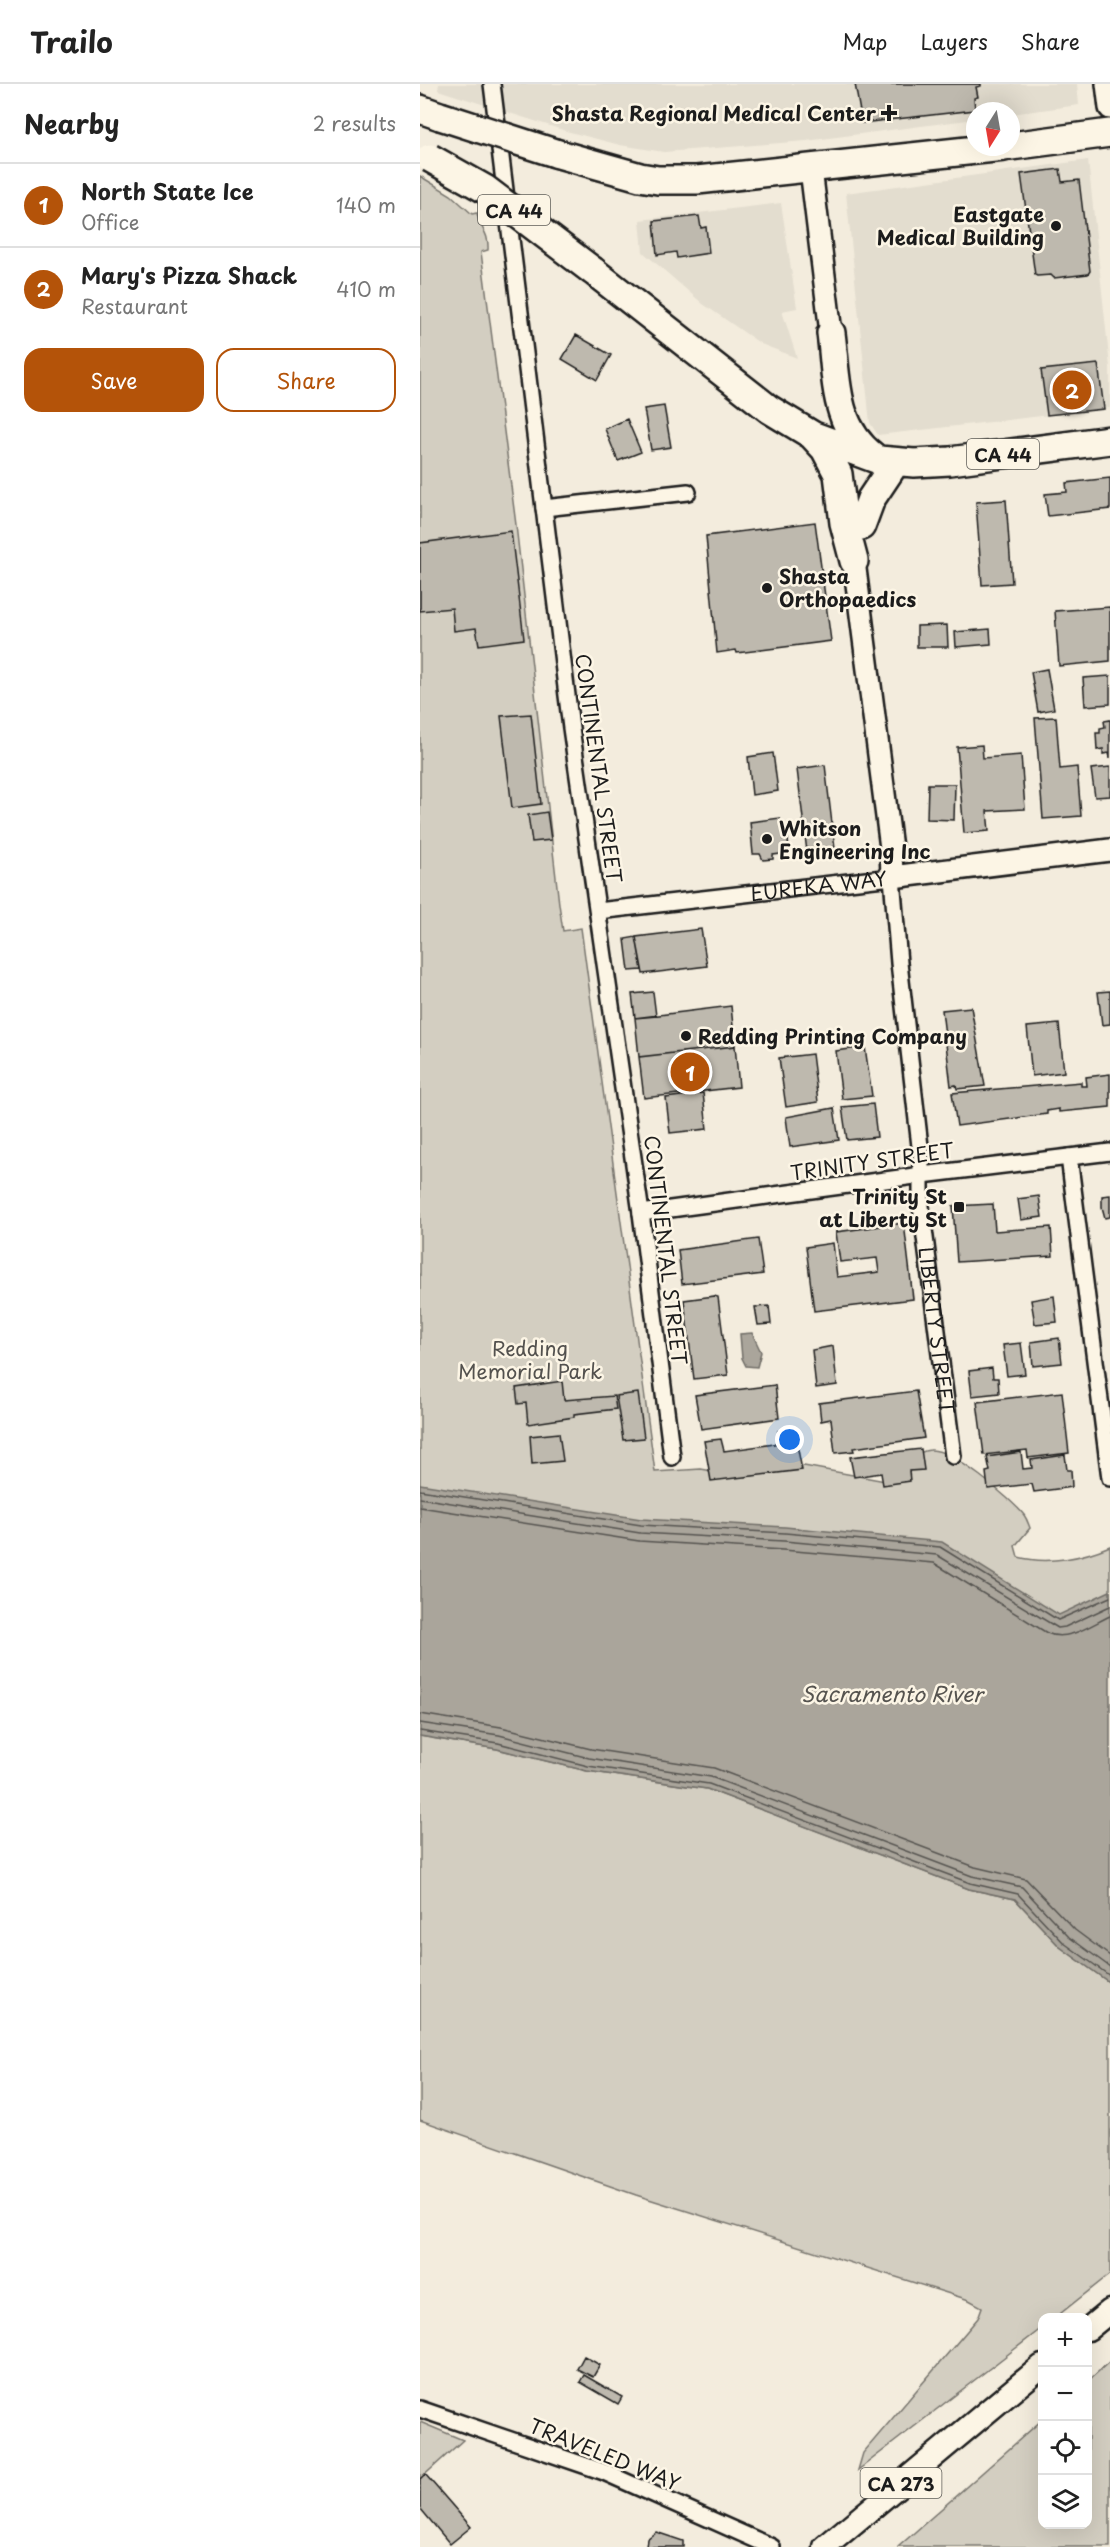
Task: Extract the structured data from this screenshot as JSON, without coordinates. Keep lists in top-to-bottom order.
{
  "streets": {
    "highway": ["CA 44"],
    "main road": ["CA 273"],
    "street": [
      "CONTINENTAL STREET",
      "EUREKA WAY",
      "TRINITY STREET",
      "LIBERTY STREET",
      "TRAVELED WAY"
    ]
  },
  "crossings": [
    ["CONTINENTAL STREET", "EUREKA WAY"],
    ["CONTINENTAL STREET", "TRINITY STREET"],
    ["EUREKA WAY", "LIBERTY STREET"],
    ["TRINITY STREET", "LIBERTY STREET"]
  ],
  "water": ["Sacramento River"],
  "parks": ["Redding Memorial Park"],
  "places": {
    "health": ["Shasta Regional Medical Center"],
    "other": [
      "Eastgate Medical Building",
      "Shasta Orthopaedics",
      "Whitson Engineering Inc",
      "Redding Printing Company"
    ],
    "transit": ["Trinity St at Liberty St"]
  },
  "north": "bottom",
  "page": {
    "header": "Trailo",
    "nav": ["Map", "Layers", "Share"],
    "heading": ["Nearby", "2 results"],
    "list": [
      {
        "mark": "1",
        "name": "North State Ice",
        "note": "Office",
        "value": "140 m"
      },
      {
        "mark": "2",
        "name": "Mary's Pizza Shack",
        "note": "Restaurant",
        "value": "410 m"
      }
    ],
    "buttons": ["Save", "Share"],
    "pins": ["2", "1"],
    "map_buttons": ["+", "−"]
  }
}
